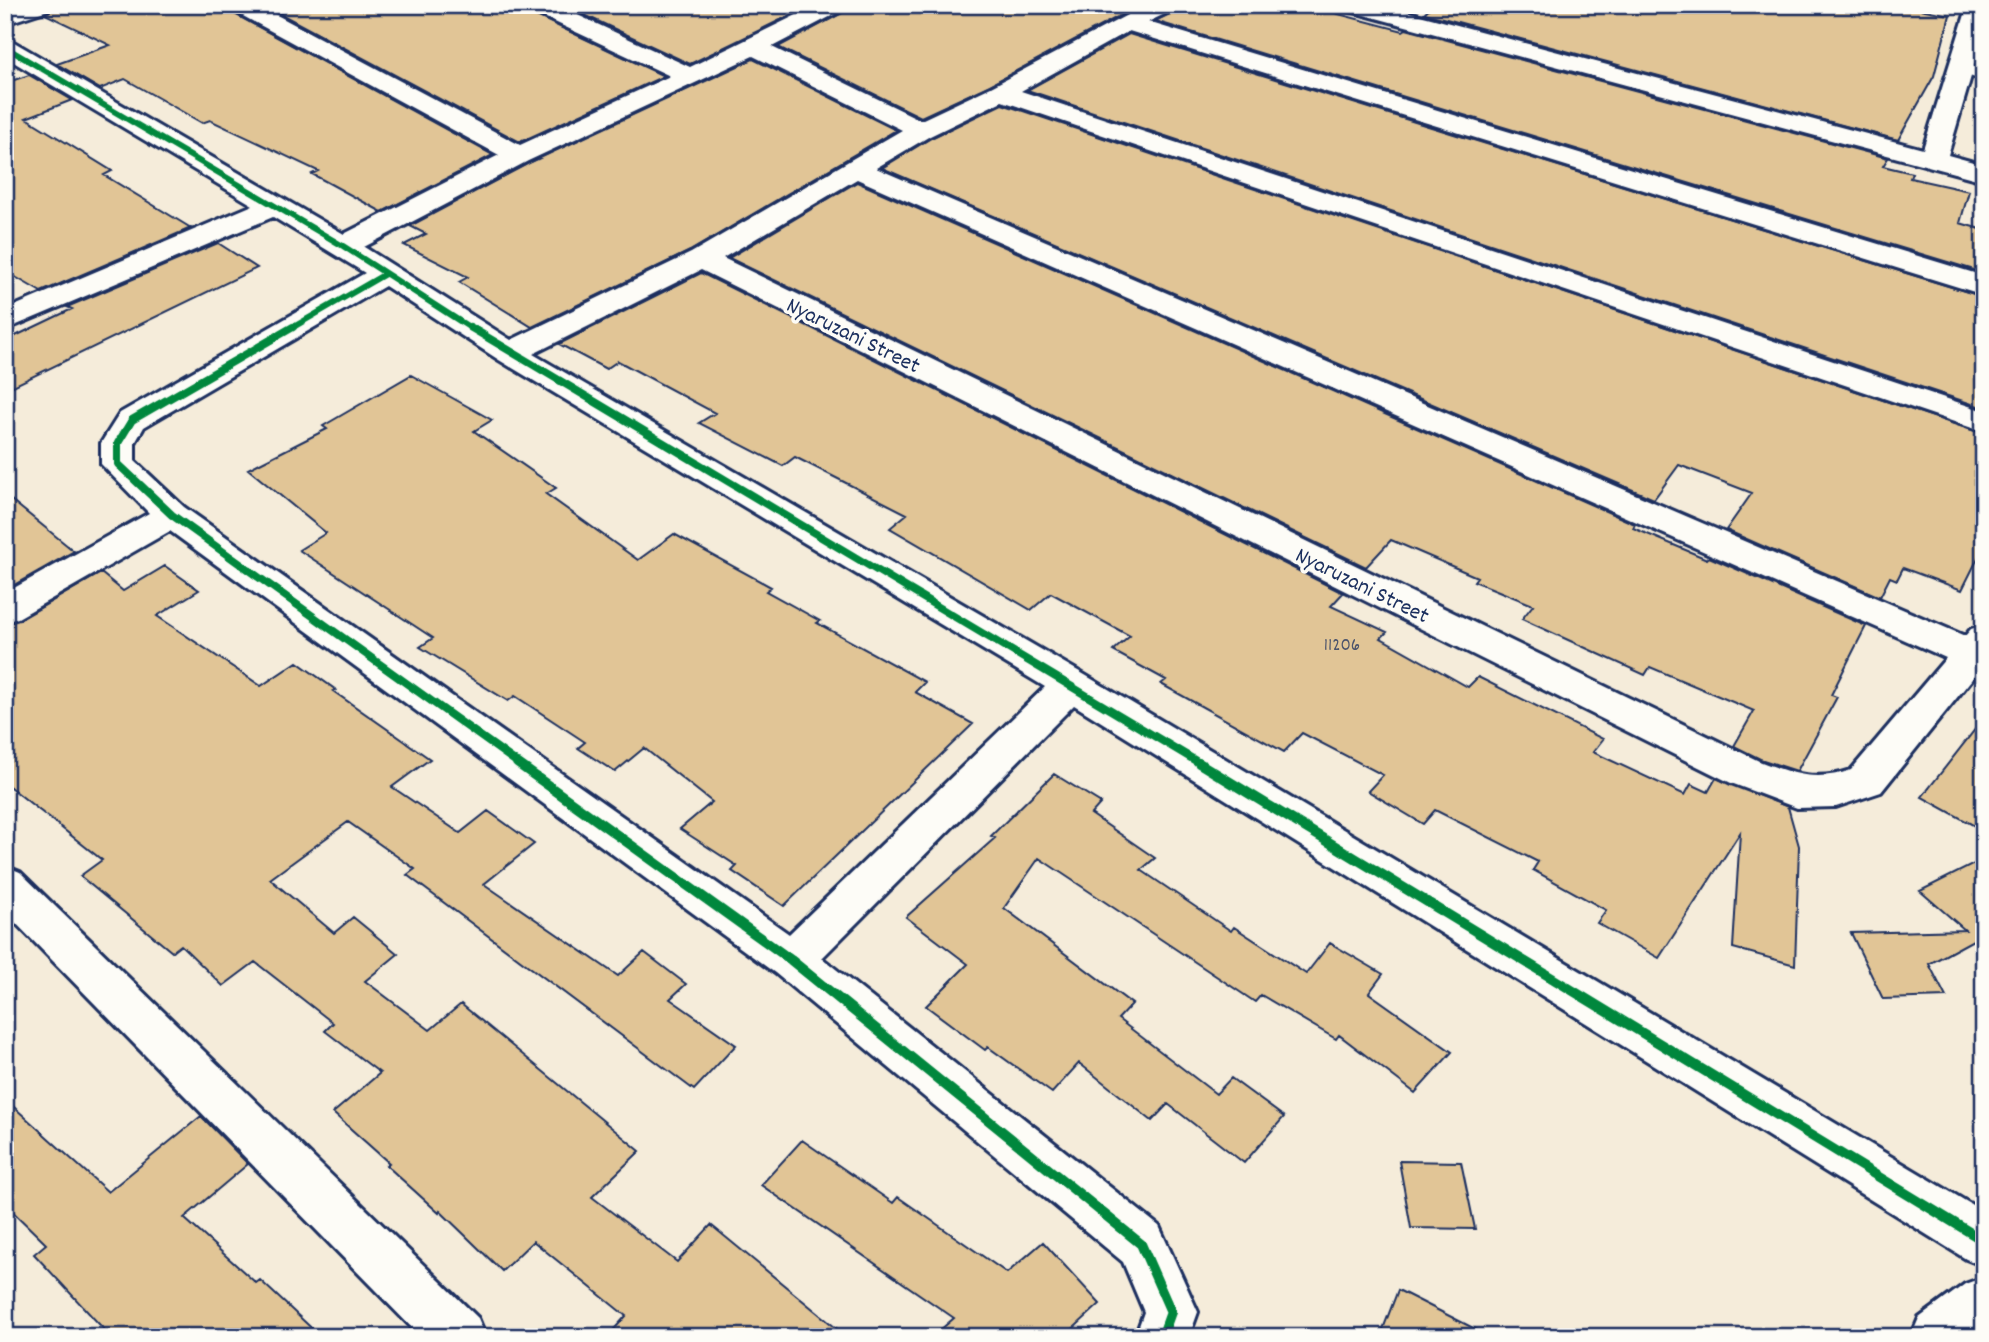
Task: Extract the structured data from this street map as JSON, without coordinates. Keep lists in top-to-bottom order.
{
  "streets": {
    "street": ["Nyaruzani Street"]
  },
  "house_numbers": ["11206"]
}
